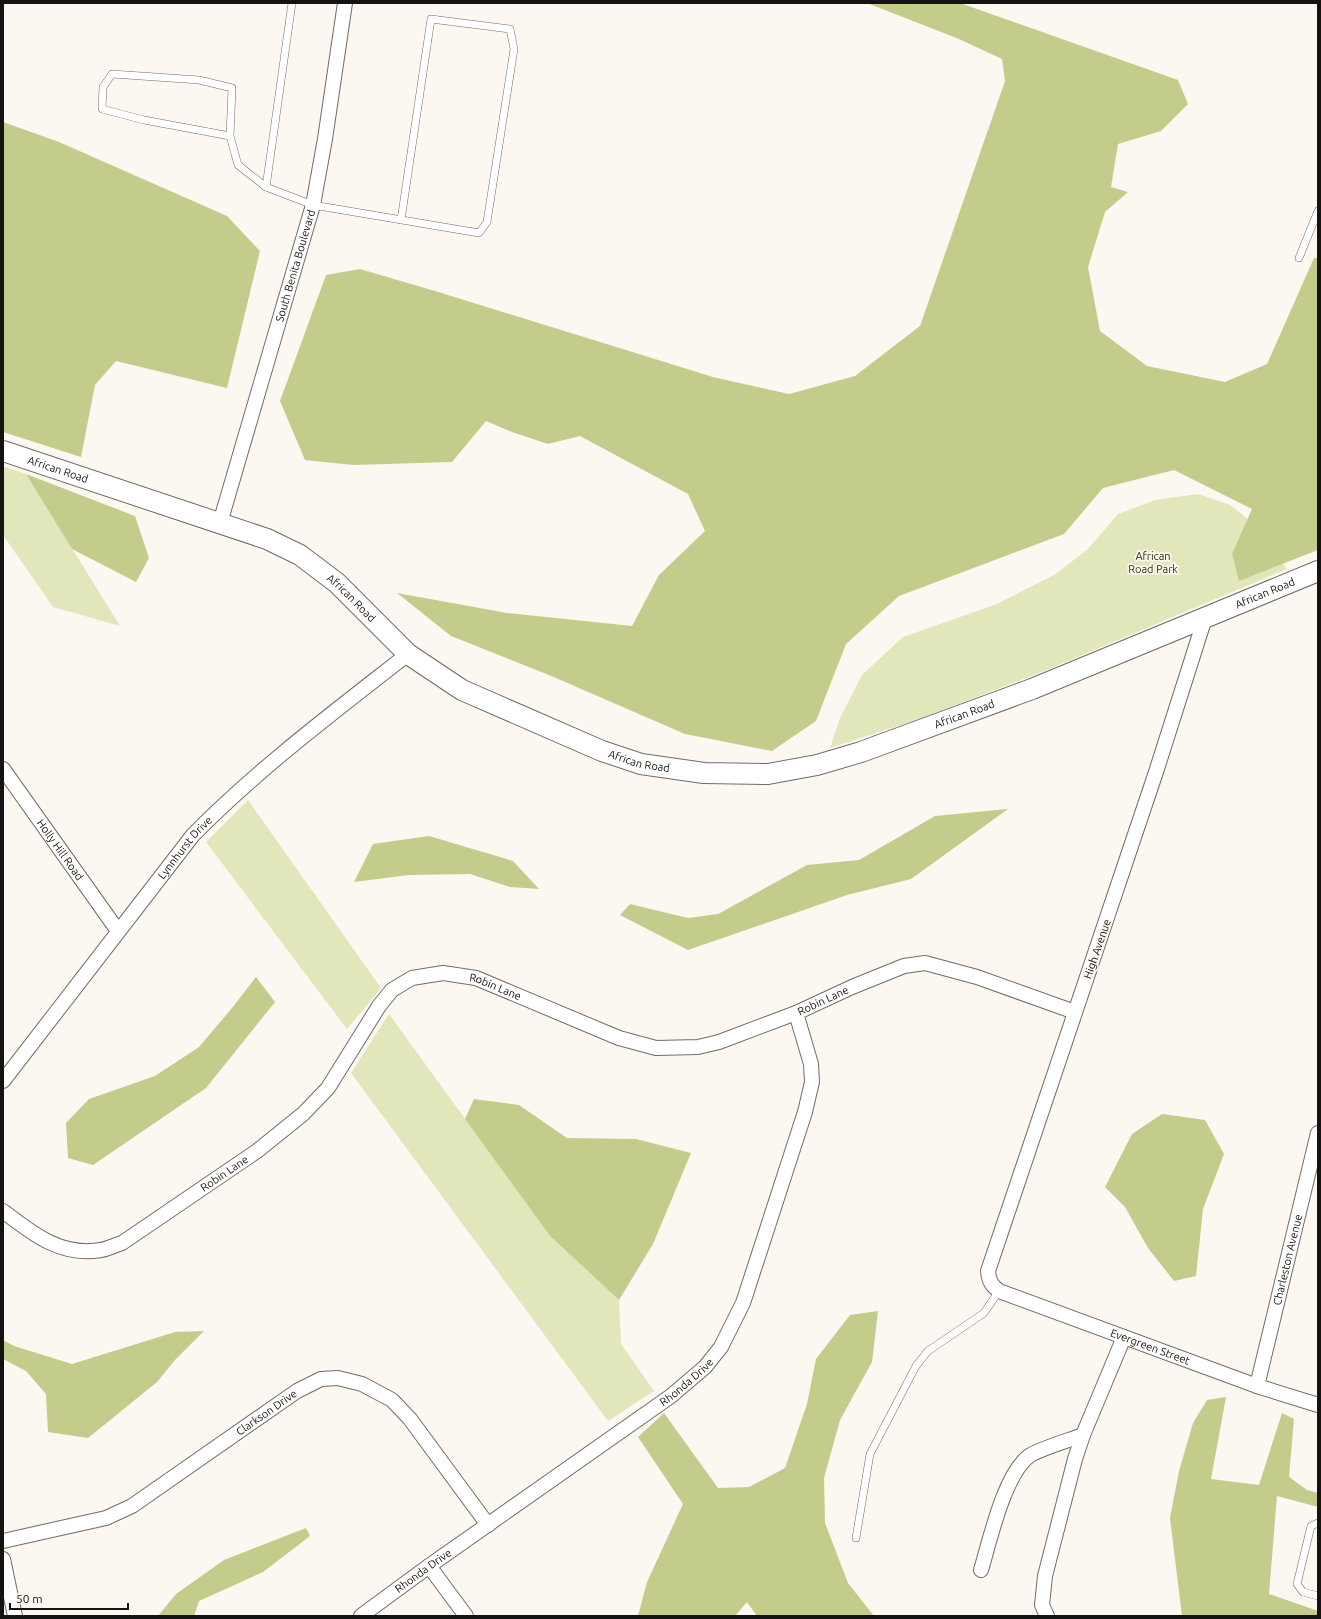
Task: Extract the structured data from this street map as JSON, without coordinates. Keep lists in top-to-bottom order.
{
  "streets": {
    "street": [
      "South Benita Boulevard",
      "African Road",
      "Lynnhurst Drive",
      "Holly Hill Road",
      "High Avenue",
      "Robin Lane",
      "Charleston Avenue",
      "Evergreen Street",
      "Rhonda Drive",
      "Clarkson Drive"
    ]
  },
  "crossings": [
    ["South Benita Boulevard", "African Road"],
    ["African Road", "Lynnhurst Drive"],
    ["African Road", "High Avenue"],
    ["Lynnhurst Drive", "Holly Hill Road"],
    ["High Avenue", "Robin Lane"],
    ["High Avenue", "Evergreen Street"],
    ["Robin Lane", "Rhonda Drive"],
    ["Charleston Avenue", "Evergreen Street"],
    ["Rhonda Drive", "Clarkson Drive"]
  ],
  "parks": ["African Road Park"],
  "scale_bar": "50 m"
}
